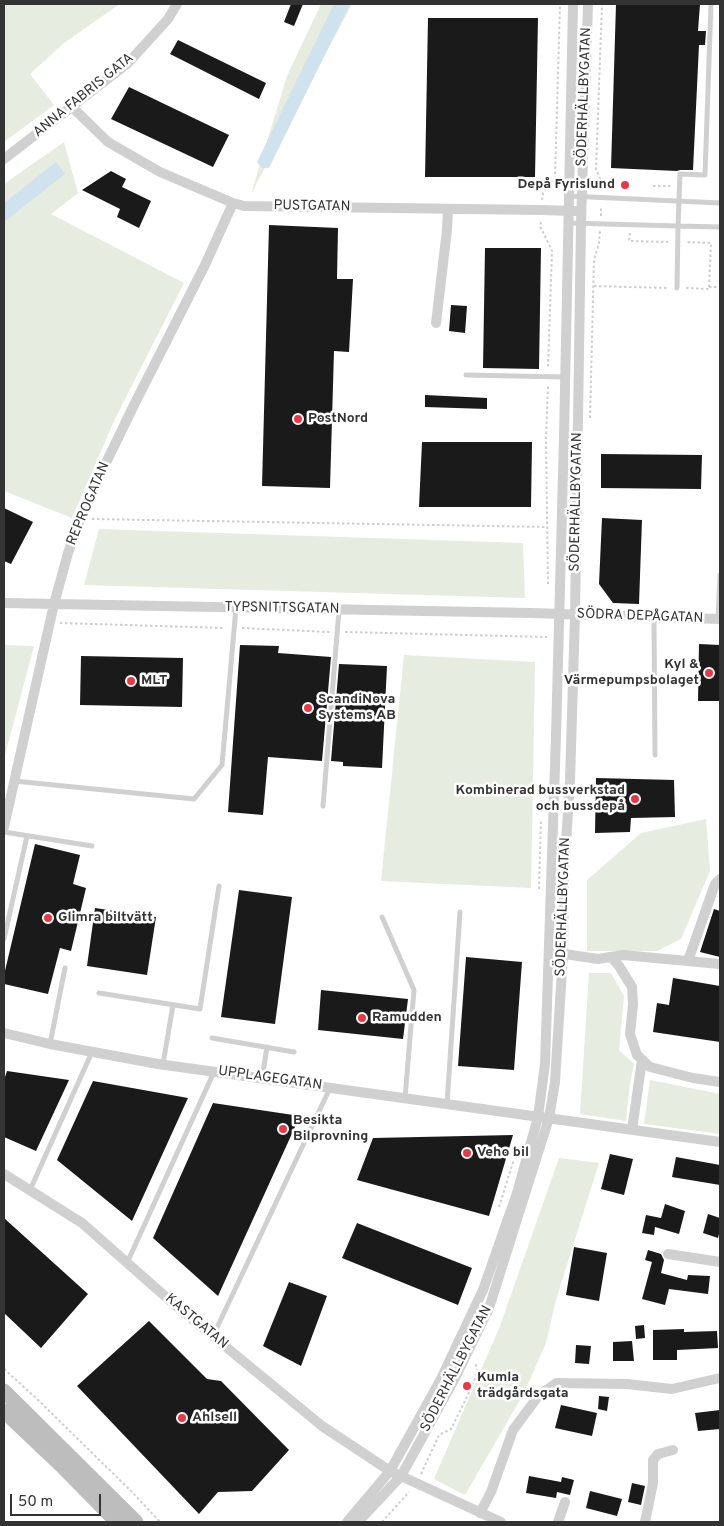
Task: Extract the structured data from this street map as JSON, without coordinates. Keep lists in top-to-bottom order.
{
  "streets": {
    "street": [
      "ANNA FABRIS GATA",
      "SÖDERHÄLLBYGATAN",
      "PUSTGATAN",
      "REPROGATAN",
      "TYPSNITTSGATAN",
      "SÖDRA DEPÅGATAN",
      "UPPLAGEGATAN",
      "KASTGATAN"
    ]
  },
  "crossings": [
    ["ANNA FABRIS GATA", "PUSTGATAN"],
    ["SÖDERHÄLLBYGATAN", "PUSTGATAN"],
    ["SÖDERHÄLLBYGATAN", "TYPSNITTSGATAN"],
    ["SÖDERHÄLLBYGATAN", "SÖDRA DEPÅGATAN"],
    ["SÖDERHÄLLBYGATAN", "UPPLAGEGATAN"],
    ["SÖDERHÄLLBYGATAN", "KASTGATAN"],
    ["PUSTGATAN", "REPROGATAN"],
    ["REPROGATAN", "TYPSNITTSGATAN"],
    ["TYPSNITTSGATAN", "SÖDRA DEPÅGATAN"]
  ],
  "places": [
    "Depå Fyrislund",
    "PostNord",
    "Kyl & Värmepumpsbolaget",
    "MLT",
    "ScandiNova Systems AB",
    "Kombinerad bussverkstad och bussdepå",
    "Glimra biltvätt",
    "Ramudden",
    "Besikta Bilprovning",
    "Veho bil",
    "Kumla trädgårdsgata",
    "Ahlsell"
  ],
  "scale_bar": "50 m"
}
